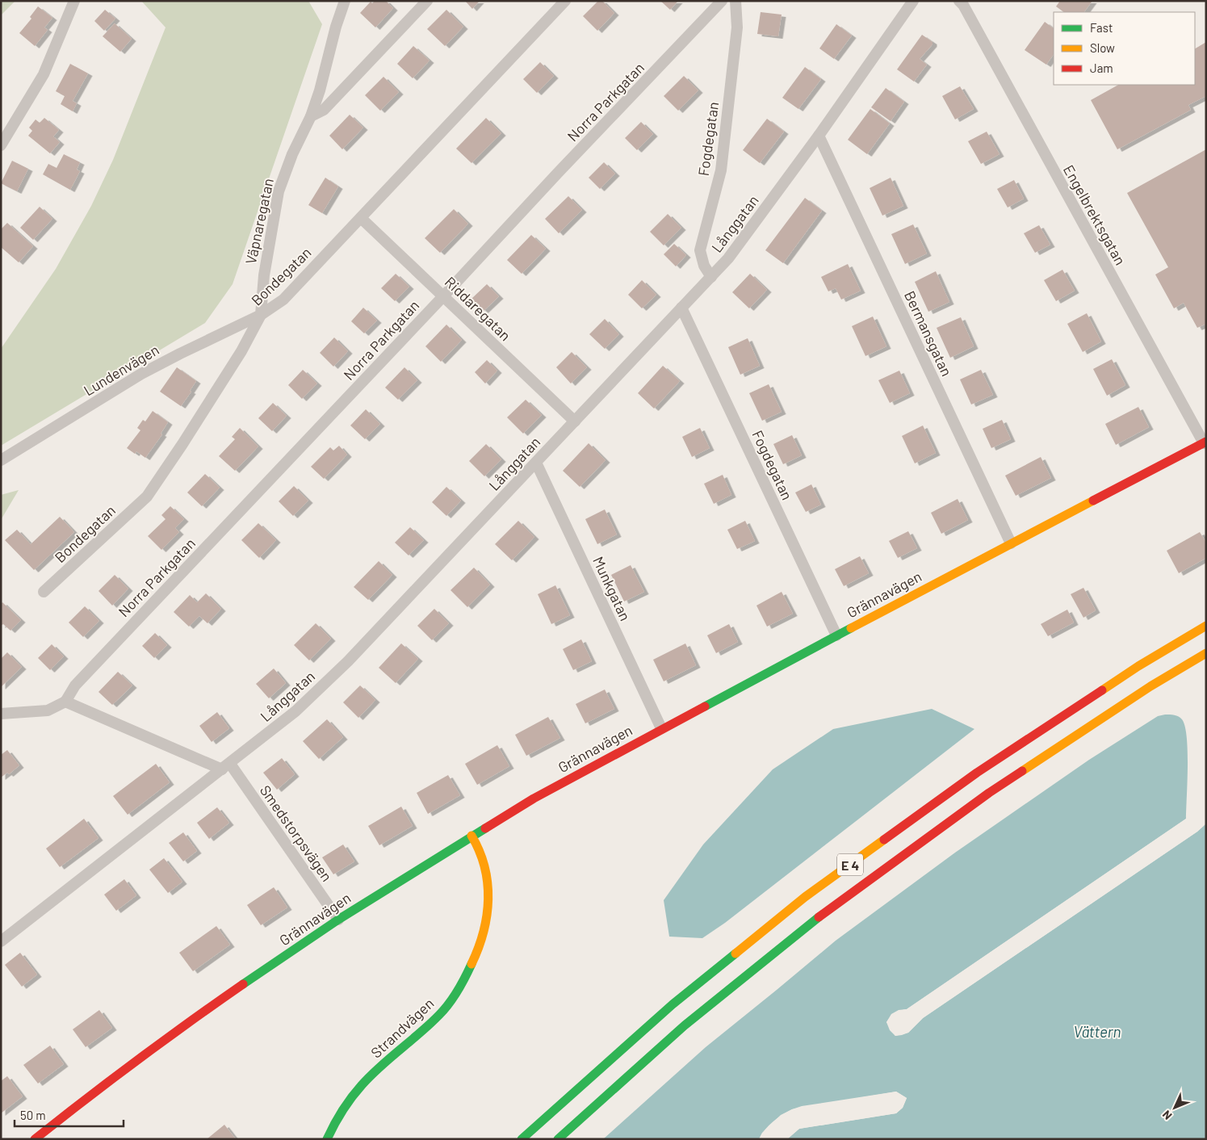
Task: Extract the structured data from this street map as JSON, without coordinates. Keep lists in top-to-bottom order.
{
  "streets": {
    "main road": ["Grännavägen", "E 4", "Strandvägen"],
    "street": [
      "Norra Parkgatan",
      "Fogdegatan",
      "Engelbrektsgatan",
      "Väpnaregatan",
      "Långgatan",
      "Bondegatan",
      "Riddaregatan",
      "Bermansgatan",
      "Lundenvägen",
      "Munkgatan",
      "Smedstorpsvägen"
    ]
  },
  "crossings": [
    ["Norra Parkgatan", "Riddaregatan"],
    ["Fogdegatan", "Långgatan"],
    ["Fogdegatan", "Grännavägen"],
    ["Engelbrektsgatan", "Grännavägen"],
    ["Väpnaregatan", "Bondegatan"],
    ["Väpnaregatan", "Lundenvägen"],
    ["Långgatan", "Riddaregatan"],
    ["Långgatan", "Bermansgatan"],
    ["Långgatan", "Munkgatan"],
    ["Långgatan", "Smedstorpsvägen"],
    ["Bondegatan", "Riddaregatan"],
    ["Bondegatan", "Lundenvägen"],
    ["Bermansgatan", "Grännavägen"],
    ["Munkgatan", "Grännavägen"],
    ["Grännavägen", "Smedstorpsvägen"],
    ["Grännavägen", "Strandvägen"]
  ],
  "water": ["Vättern"],
  "legend": ["Fast", "Slow", "Jam"],
  "scale_bar": "50 m",
  "north": "bottom left"
}
